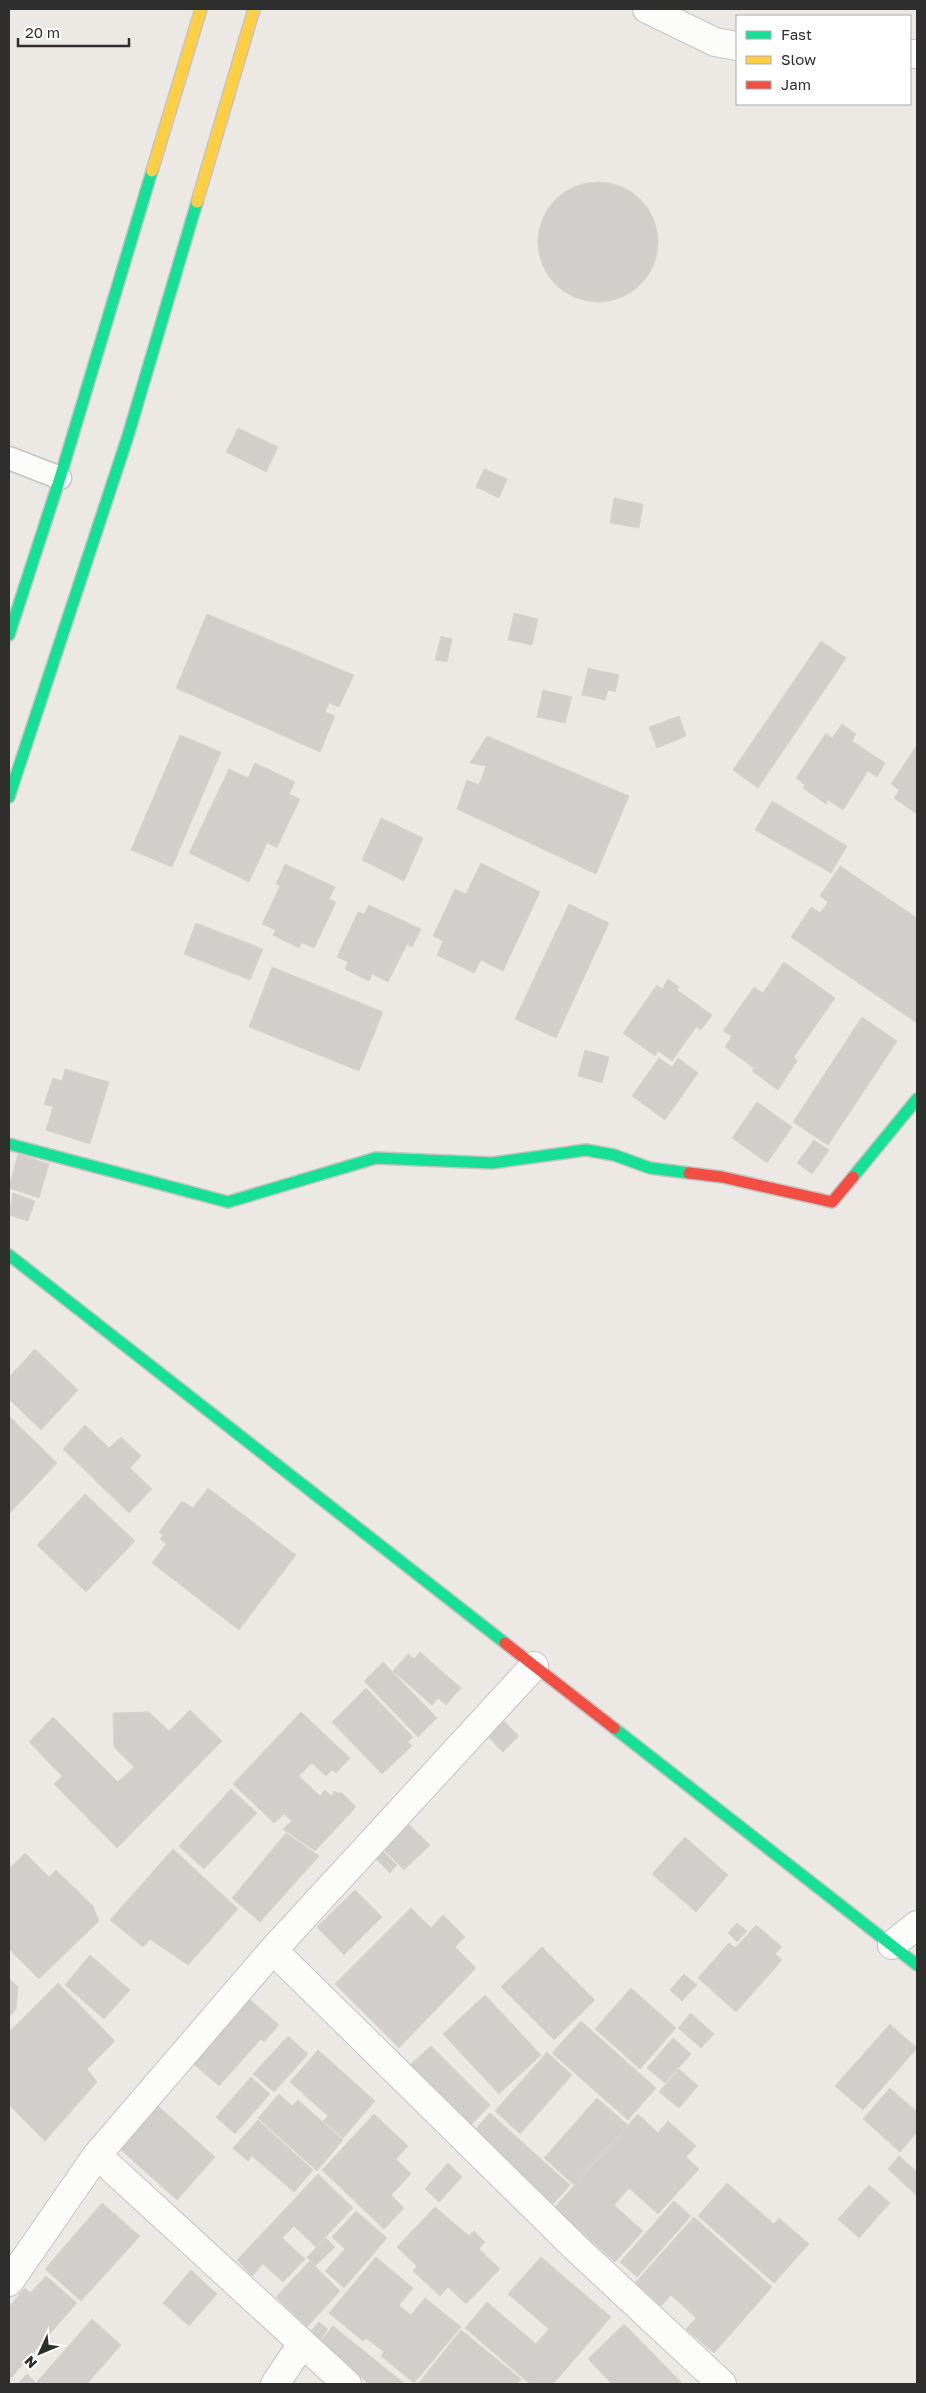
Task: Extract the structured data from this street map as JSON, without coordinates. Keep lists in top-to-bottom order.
{
  "legend": ["Fast", "Slow", "Jam"],
  "scale_bar": "20 m",
  "north": "bottom left"
}
